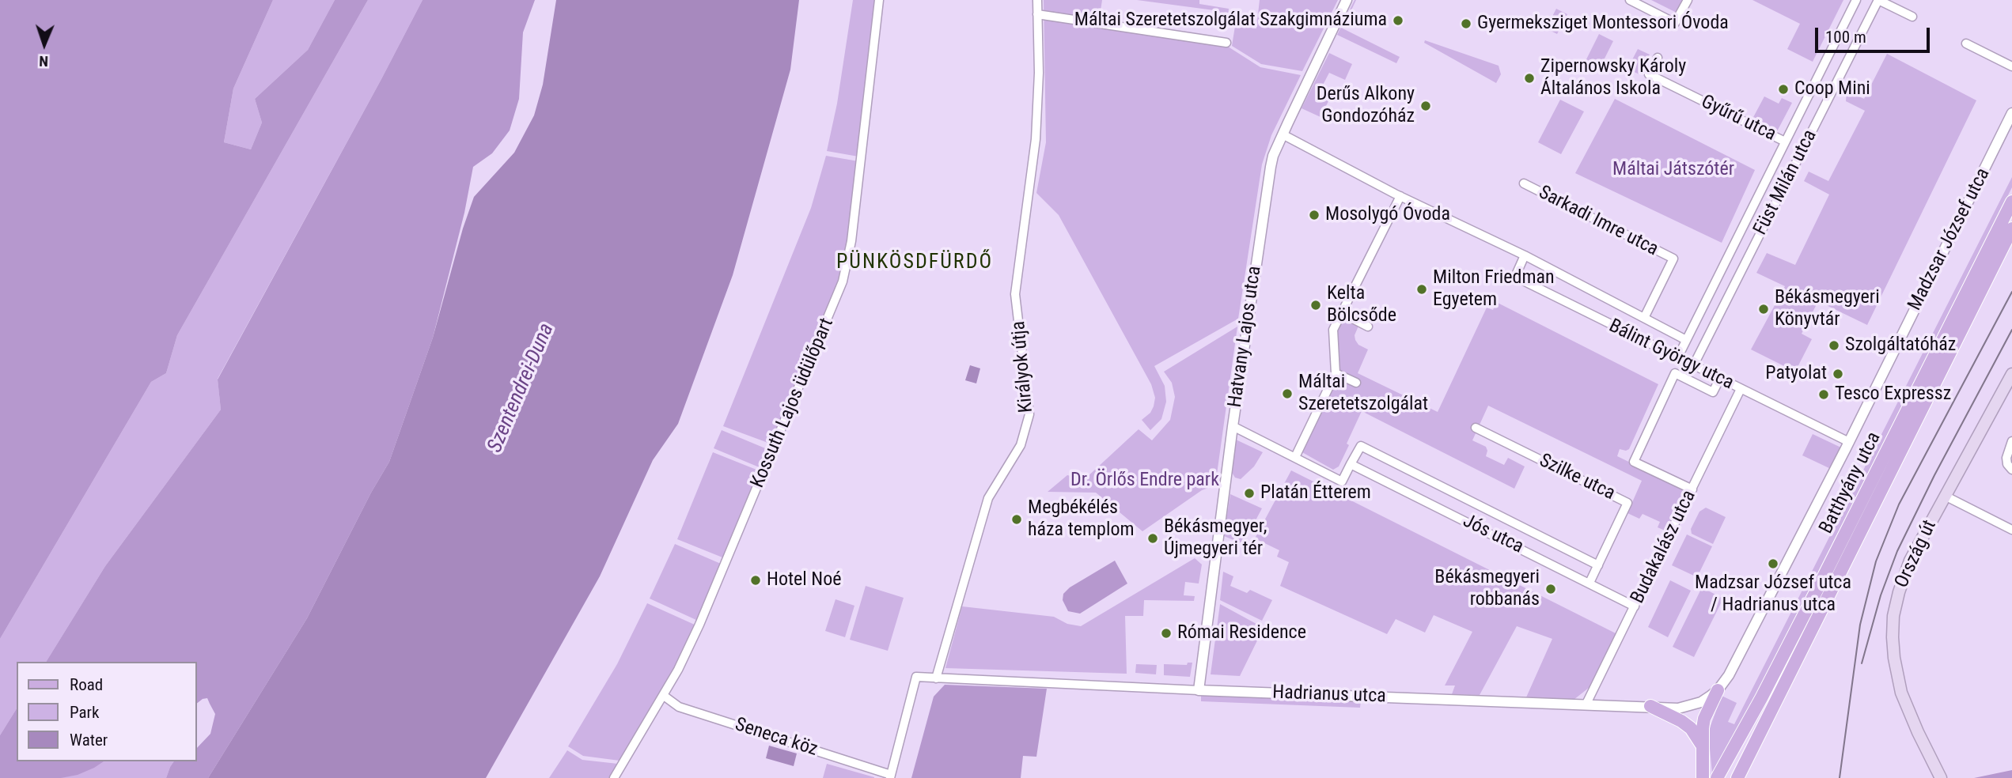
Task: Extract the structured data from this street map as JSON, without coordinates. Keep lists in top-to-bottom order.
{
  "streets": {
    "main road": ["Batthyány utca", "Ország út"],
    "street": [
      "Gyűrű utca",
      "Füst Milán utca",
      "Sarkadi Imre utca",
      "Madzsar József utca",
      "Hatvany Lajos utca",
      "Bálint György utca",
      "Királyok útja",
      "Kossuth Lajos üdülőpart",
      "Szilke utca",
      "Jós utca",
      "Budakalász utca",
      "Hadrianus utca",
      "Seneca köz"
    ]
  },
  "crossings": [
    ["Gyűrű utca", "Füst Milán utca"],
    ["Füst Milán utca", "Bálint György utca"],
    ["Sarkadi Imre utca", "Bálint György utca"],
    ["Madzsar József utca", "Bálint György utca"],
    ["Madzsar József utca", "Hadrianus utca"],
    ["Hatvany Lajos utca", "Bálint György utca"],
    ["Hatvany Lajos utca", "Jós utca"],
    ["Hatvany Lajos utca", "Hadrianus utca"],
    ["Bálint György utca", "Budakalász utca"],
    ["Királyok útja", "Hadrianus utca"],
    ["Kossuth Lajos üdülőpart", "Seneca köz"],
    ["Szilke utca", "Jós utca"],
    ["Jós utca", "Budakalász utca"],
    ["Budakalász utca", "Hadrianus utca"]
  ],
  "districts": ["PÜNKÖSDFÜRDŐ"],
  "water": ["Szentendrei-Duna"],
  "parks": ["Máltai Játszótér", "Dr. Örlős Endre park"],
  "places": [
    "Máltai Szeretetszolgálat Szakgimnáziuma",
    "Gyermeksziget Montessori Óvoda",
    "Zipernowsky Károly Általános Iskola",
    "Coop Mini",
    "Derűs Alkony Gondozóház",
    "Mosolygó Óvoda",
    "Milton Friedman Egyetem",
    "Kelta Bölcsőde",
    "Békásmegyeri Könyvtár",
    "Szolgáltatóház",
    "Patyolat",
    "Máltai Szeretetszolgálat",
    "Tesco Expressz",
    "Platán Étterem",
    "Megbékélés háza templom",
    "Békásmegyer, Újmegyeri tér",
    "Madzsar József utca / Hadrianus utca",
    "Hotel Noé",
    "Békásmegyeri robbanás",
    "Római Residence"
  ],
  "legend": ["Road", "Park", "Water"],
  "scale_bar": "100 m",
  "north": "bottom"
}
